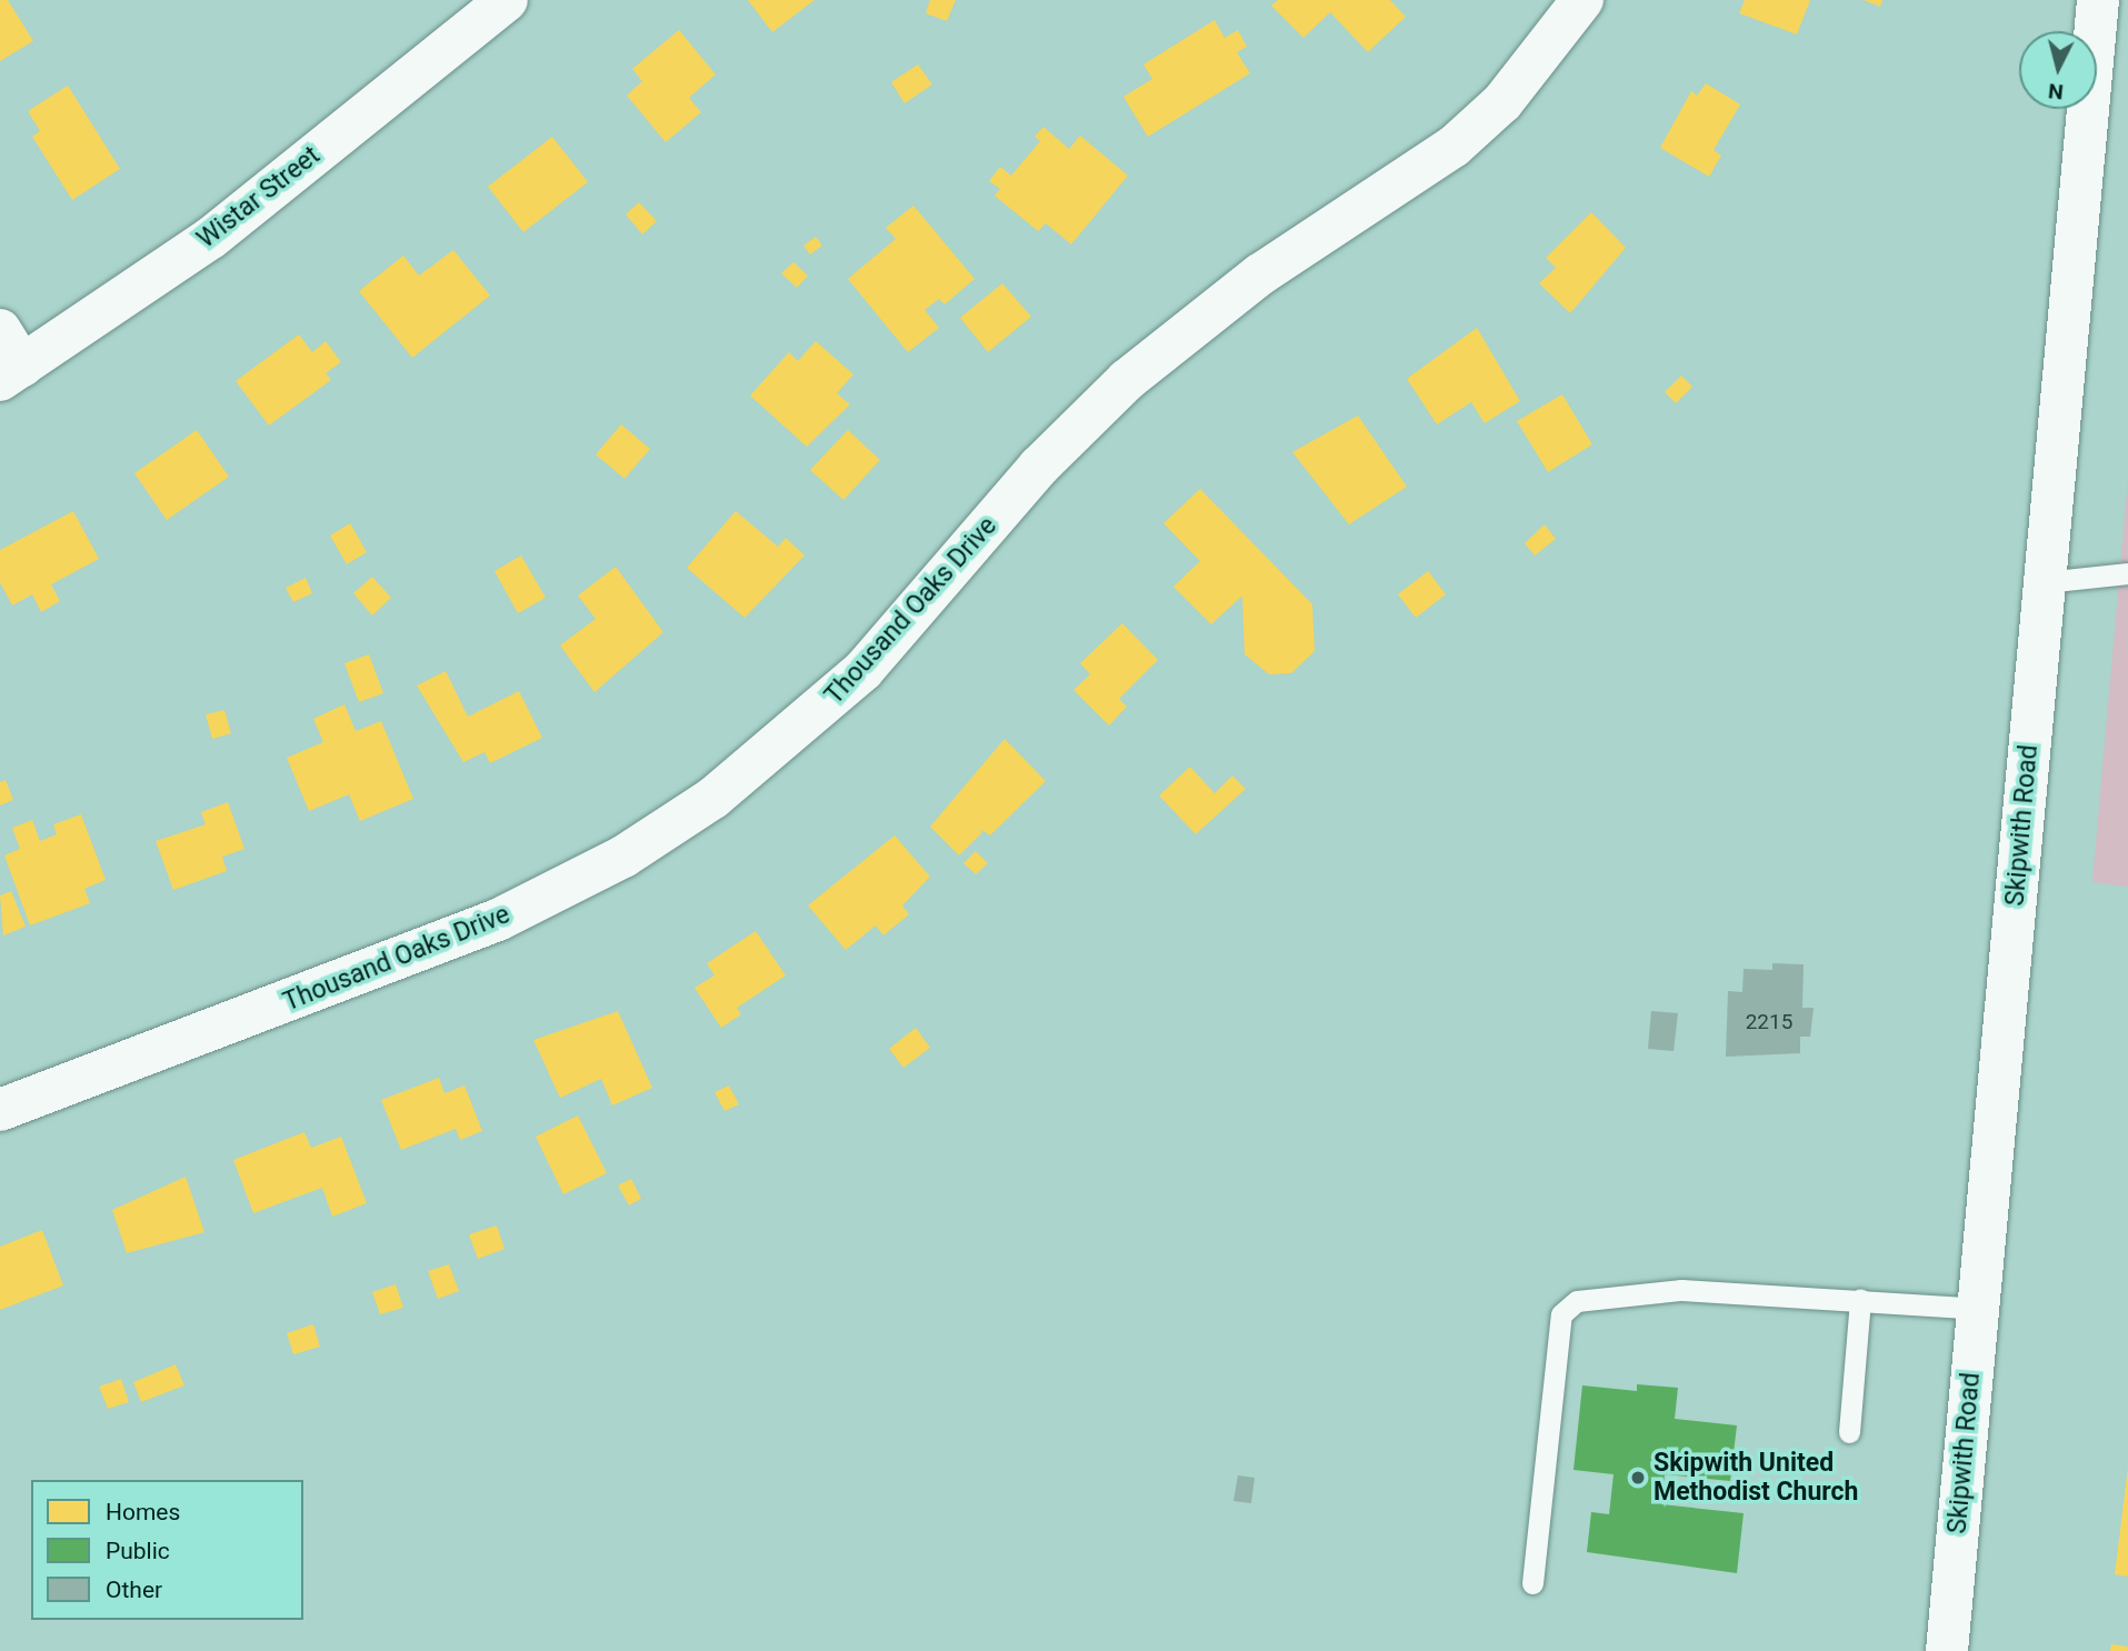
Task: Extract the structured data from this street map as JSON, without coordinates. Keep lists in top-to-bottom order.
{
  "streets": {
    "street": ["Wistar Street", "Thousand Oaks Drive", "Skipwith Road"]
  },
  "places": ["Skipwith United Methodist Church"],
  "house_numbers": ["2215"],
  "legend": ["Homes", "Public", "Other"],
  "north": "bottom"
}
